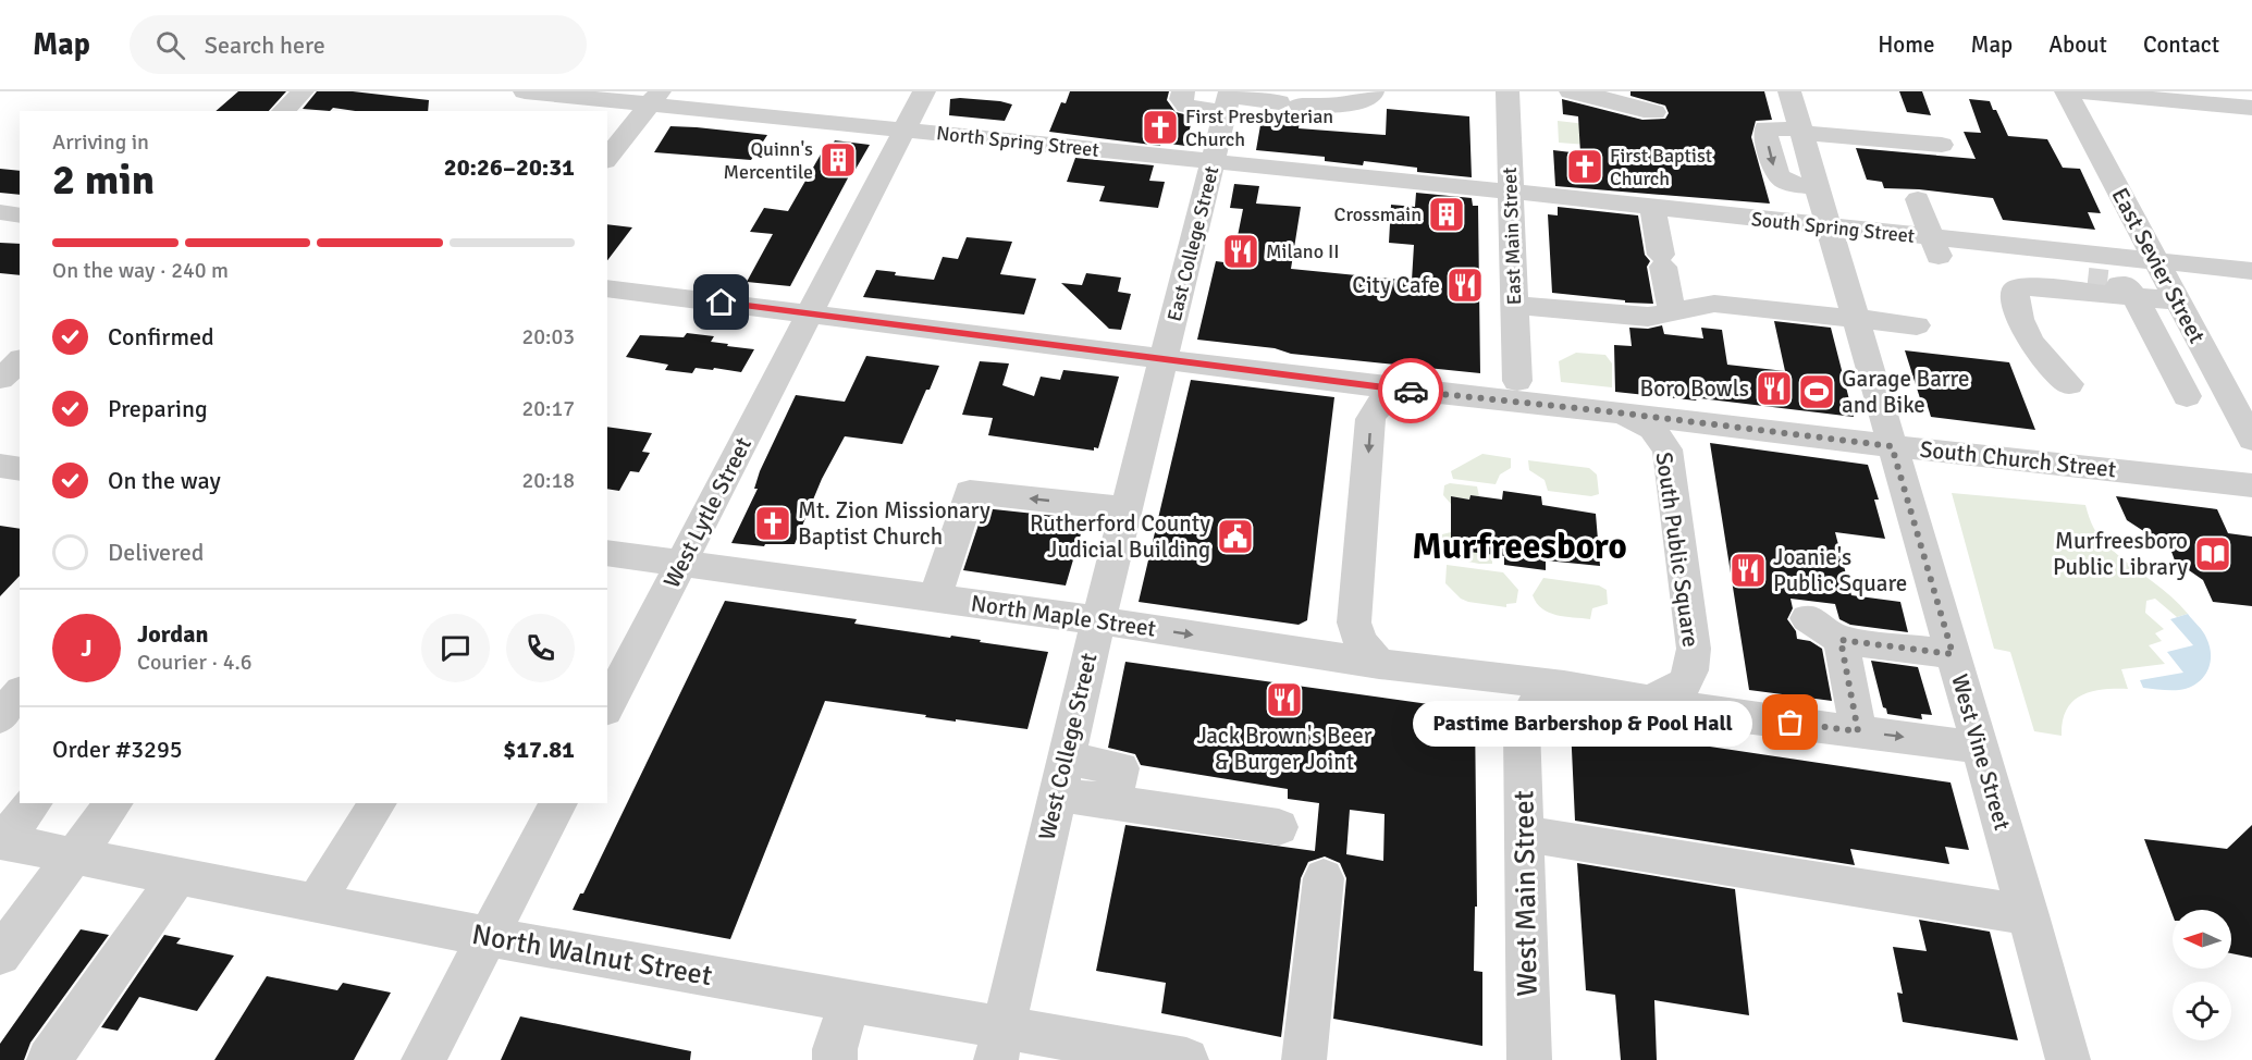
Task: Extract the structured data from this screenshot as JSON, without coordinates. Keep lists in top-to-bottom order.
{
  "streets": {
    "street": [
      "North Spring Street",
      "South Spring Street",
      "East Main Street",
      "East College Street",
      "East Sevier Street",
      "South Church Street",
      "West Lytle Street",
      "South Public Square",
      "North Maple Street",
      "West College Street",
      "West Vine Street",
      "West Main Street",
      "North Walnut Street"
    ]
  },
  "crossings": [
    ["North Spring Street", "South Spring Street"],
    ["North Spring Street", "East Main Street"],
    ["North Spring Street", "East College Street"],
    ["North Spring Street", "West Lytle Street"],
    ["South Spring Street", "East Main Street"],
    ["South Spring Street", "East Sevier Street"],
    ["South Spring Street", "West Vine Street"],
    ["East College Street", "West College Street"],
    ["South Church Street", "South Public Square"],
    ["South Church Street", "West Vine Street"],
    ["West Lytle Street", "North Maple Street"],
    ["South Public Square", "North Maple Street"],
    ["North Maple Street", "West College Street"],
    ["North Maple Street", "West Vine Street"],
    ["West College Street", "North Walnut Street"]
  ],
  "districts": ["Murfreesboro"],
  "places": {
    "church": ["First Presbyterian Church", "First Baptist Church", "Mt. Zion Missionary Baptist Church"],
    "building": ["Quinn's Mercentile", "Crossmain"],
    "restaurant": [
      "Milano II",
      "City Cafe",
      "Boro Bowls",
      "Joanie's Public Square",
      "Jack Brown's Beer & Burger Joint"
    ],
    "sports": ["Garage Barre and Bike"],
    "public building": ["Rutherford County Judicial Building"],
    "library": ["Murfreesboro Public Library"],
    "other": ["Pastime Barbershop & Pool Hall"]
  },
  "north": "left",
  "page": {
    "header": "Map",
    "search": "Search here",
    "nav": [
      "Home",
      "Map",
      "About",
      "Contact"
    ],
    "heading": ["2 min", "Arriving in", "20:26–20:31"],
    "panel": [
      "Jordan",
      "Courier · 4.6",
      "Order #3295",
      "$17.81"
    ],
    "bar": "On the way · 240 m",
    "list": [
      ["Confirmed", "20:03"],
      ["Preparing", "20:17"],
      ["On the way", "20:18"],
      "Delivered"
    ],
    "round": "J",
    "bubble": "Pastime Barbershop & Pool Hall"
  }
}
